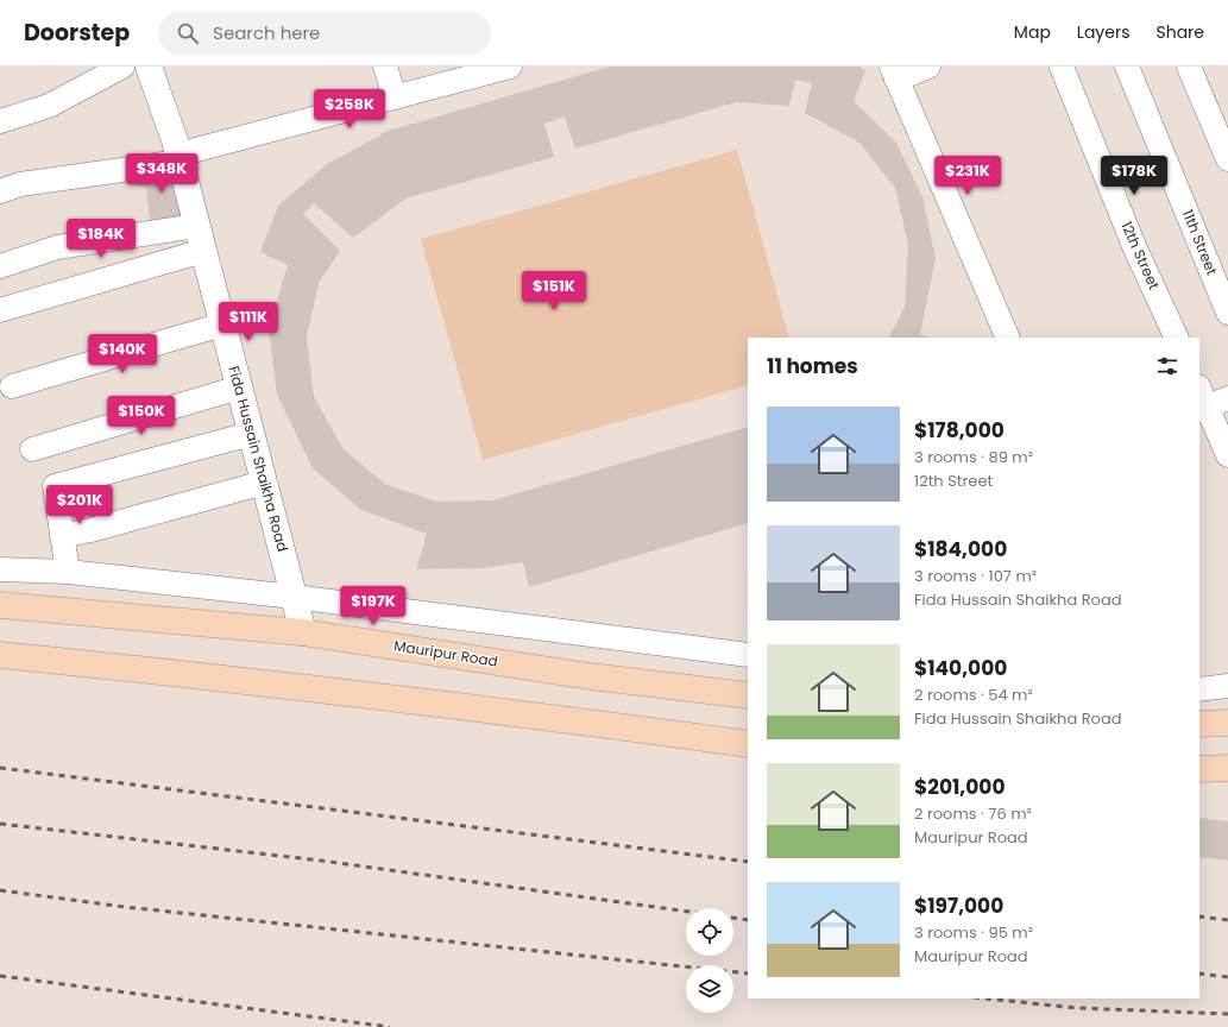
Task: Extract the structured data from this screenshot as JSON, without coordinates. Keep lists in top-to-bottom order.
{
  "streets": {
    "highway": ["Mauripur Road"],
    "street": ["11th Street", "12th Street", "Fida Hussain Shaikha Road"]
  },
  "crossings": [
    ["Fida Hussain Shaikha Road", "Mauripur Road"]
  ],
  "page": {
    "header": "Doorstep",
    "search": "Search here",
    "nav": ["Map", "Layers", "Share"],
    "price": [
      "$258K",
      "$348K",
      "$231K",
      "$178K",
      "$184K",
      "$151K",
      "$111K",
      "$140K",
      "$150K",
      "$201K",
      "$197K"
    ],
    "heading": "11 homes",
    "list": [
      {
        "name": "$178,000",
        "note": "3 rooms · 89 m² · 12th Street"
      },
      {
        "name": "$184,000",
        "note": "3 rooms · 107 m² · Fida Hussain Shaikha Road"
      },
      {
        "name": "$140,000",
        "note": "2 rooms · 54 m² · Fida Hussain Shaikha Road"
      },
      {
        "name": "$201,000",
        "note": "2 rooms · 76 m² · Mauripur Road"
      },
      {
        "name": "$197,000",
        "note": "3 rooms · 95 m² · Mauripur Road"
      }
    ]
  }
}
